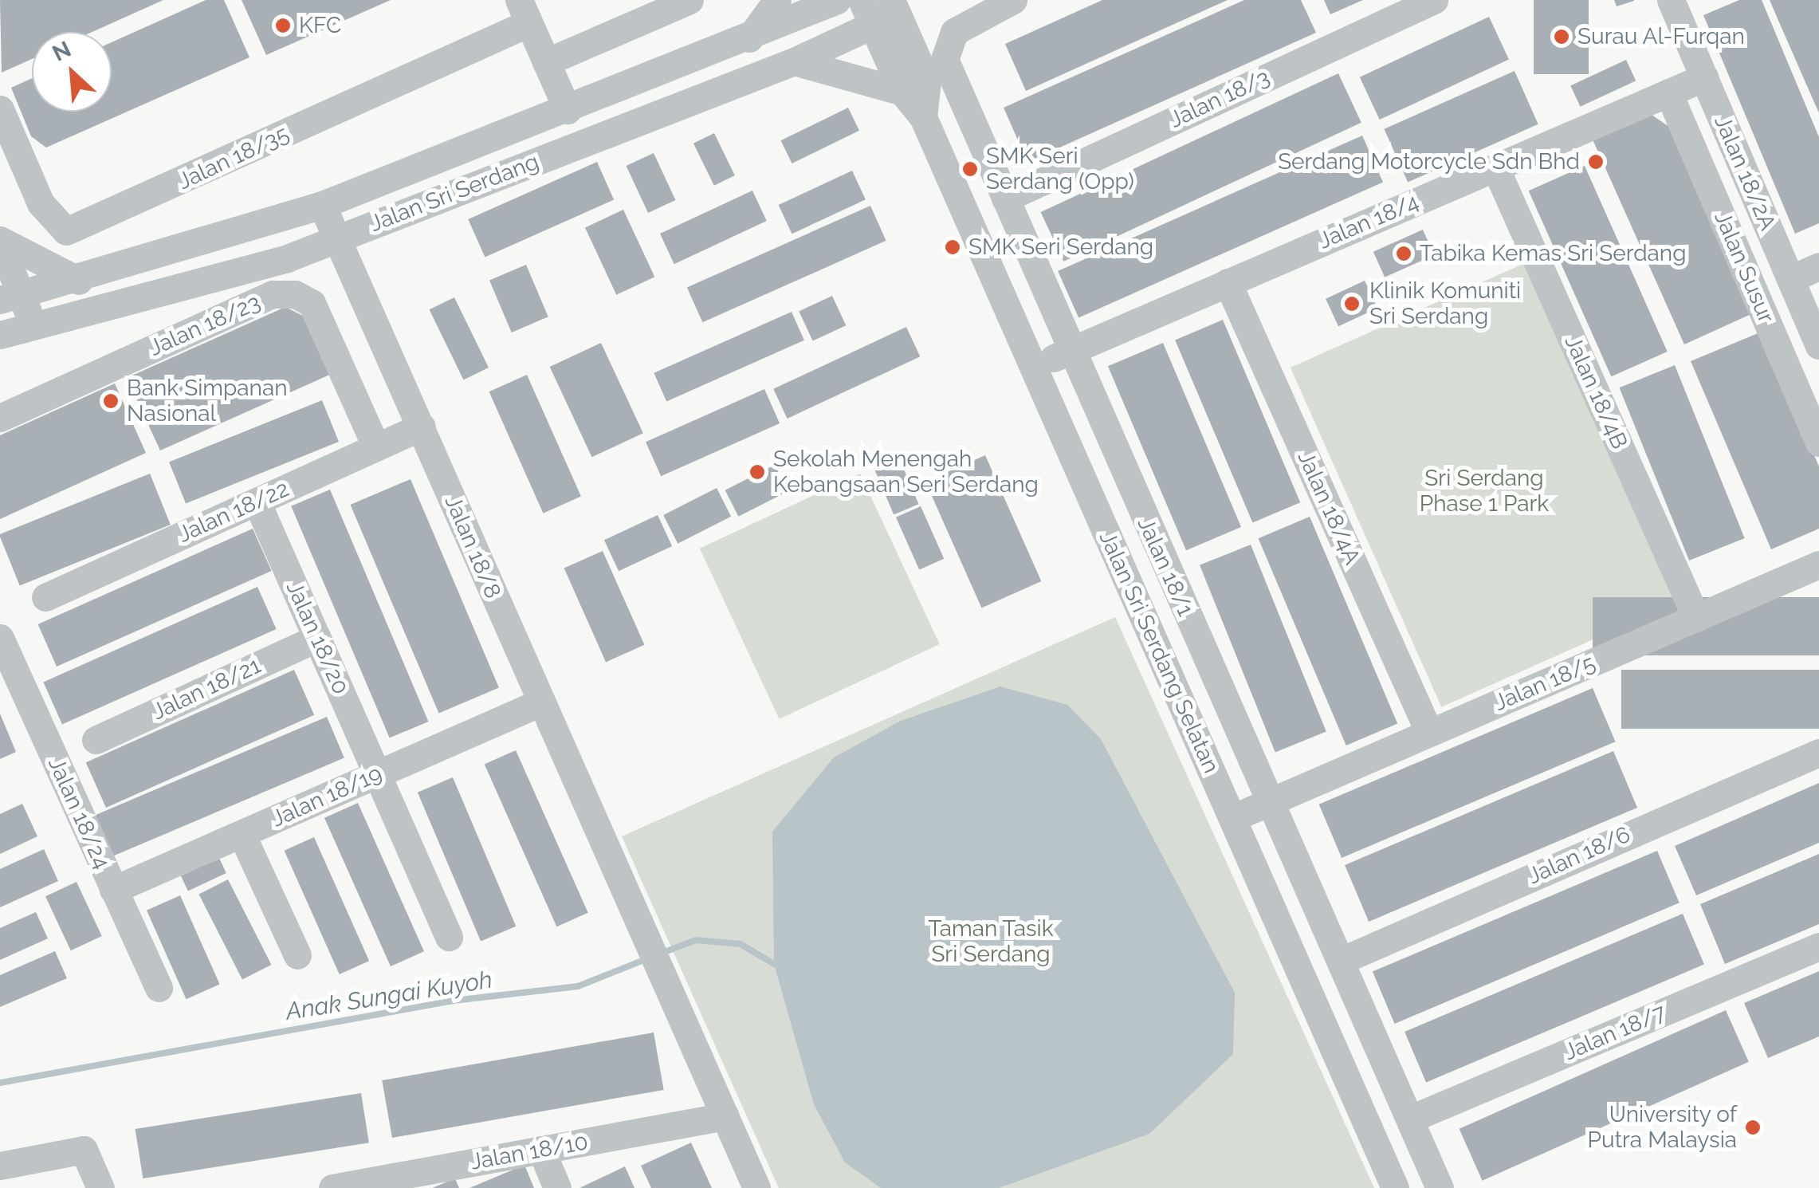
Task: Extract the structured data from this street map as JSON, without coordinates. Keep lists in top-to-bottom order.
{
  "streets": {
    "street": [
      "Jalan 18/3",
      "Jalan 18/35",
      "Jalan 18/2A",
      "Jalan Sri Serdang",
      "Jalan 18/4",
      "Jalan Susur",
      "Jalan 18/23",
      "Jalan 18/4B",
      "Jalan 18/4A",
      "Jalan 18/22",
      "Jalan 18/8",
      "Jalan 18/1",
      "Jalan 18/20",
      "Jalan Sri Serdang Selatan",
      "Jalan 18/5",
      "Jalan 18/21",
      "Jalan 18/19",
      "Jalan 18/24",
      "Jalan 18/6",
      "Jalan 18/7",
      "Jalan 18/10"
    ]
  },
  "crossings": [
    ["Jalan 18/3", "Jalan 18/1"],
    ["Jalan 18/2A", "Jalan 18/4"],
    ["Jalan Sri Serdang", "Jalan 18/8"],
    ["Jalan Sri Serdang", "Jalan Sri Serdang Selatan"],
    ["Jalan 18/4", "Jalan Susur"],
    ["Jalan 18/4", "Jalan 18/4B"],
    ["Jalan 18/4", "Jalan 18/4A"],
    ["Jalan 18/4", "Jalan 18/1"],
    ["Jalan 18/4", "Jalan Sri Serdang Selatan"],
    ["Jalan 18/23", "Jalan 18/22"],
    ["Jalan 18/4B", "Jalan 18/5"],
    ["Jalan 18/4A", "Jalan 18/5"],
    ["Jalan 18/22", "Jalan 18/8"],
    ["Jalan 18/22", "Jalan 18/20"],
    ["Jalan 18/8", "Jalan 18/19"],
    ["Jalan 18/8", "Jalan 18/10"],
    ["Jalan 18/1", "Jalan 18/5"],
    ["Jalan 18/1", "Jalan 18/6"],
    ["Jalan 18/1", "Jalan 18/7"],
    ["Jalan 18/20", "Jalan 18/21"],
    ["Jalan 18/20", "Jalan 18/19"],
    ["Jalan Sri Serdang Selatan", "Jalan 18/5"],
    ["Jalan 18/19", "Jalan 18/24"]
  ],
  "water": ["Anak Sungai Kuyoh"],
  "parks": ["Sri Serdang Phase 1 Park", "Taman Tasik Sri Serdang"],
  "places": [
    "KFC",
    "Surau Al-Furqan",
    "Serdang Motorcycle Sdn Bhd",
    "SMK Seri Serdang (Opp)",
    "SMK Seri Serdang",
    "Tabika Kemas Sri Serdang",
    "Klinik Komuniti Sri Serdang",
    "Bank Simpanan Nasional",
    "Sekolah Menengah Kebangsaan Seri Serdang",
    "University of Putra Malaysia"
  ],
  "north": "top left"
}
